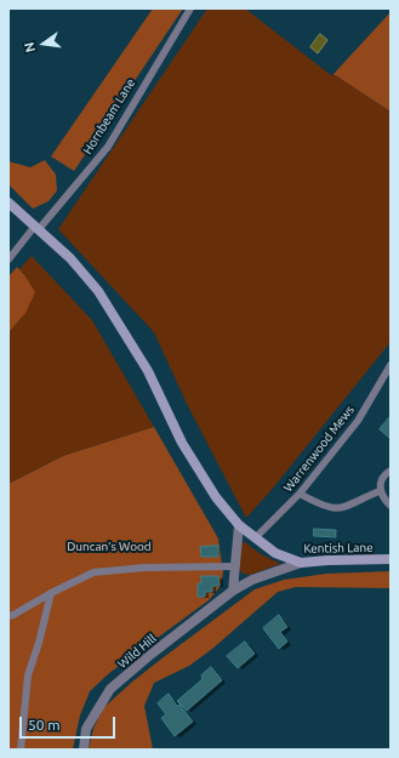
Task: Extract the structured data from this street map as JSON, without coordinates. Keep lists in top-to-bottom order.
{
  "streets": {
    "main road": ["Kentish Lane"],
    "street": ["Wild Hill"],
    "lane": ["Hornbeam Lane", "Warrenwood Mews"]
  },
  "crossings": [
    ["Hornbeam Lane", "Kentish Lane"],
    ["Warrenwood Mews", "Kentish Lane"],
    ["Kentish Lane", "Wild Hill"]
  ],
  "parks": ["Duncan's Wood"],
  "scale_bar": "50 m",
  "north": "left"
}
